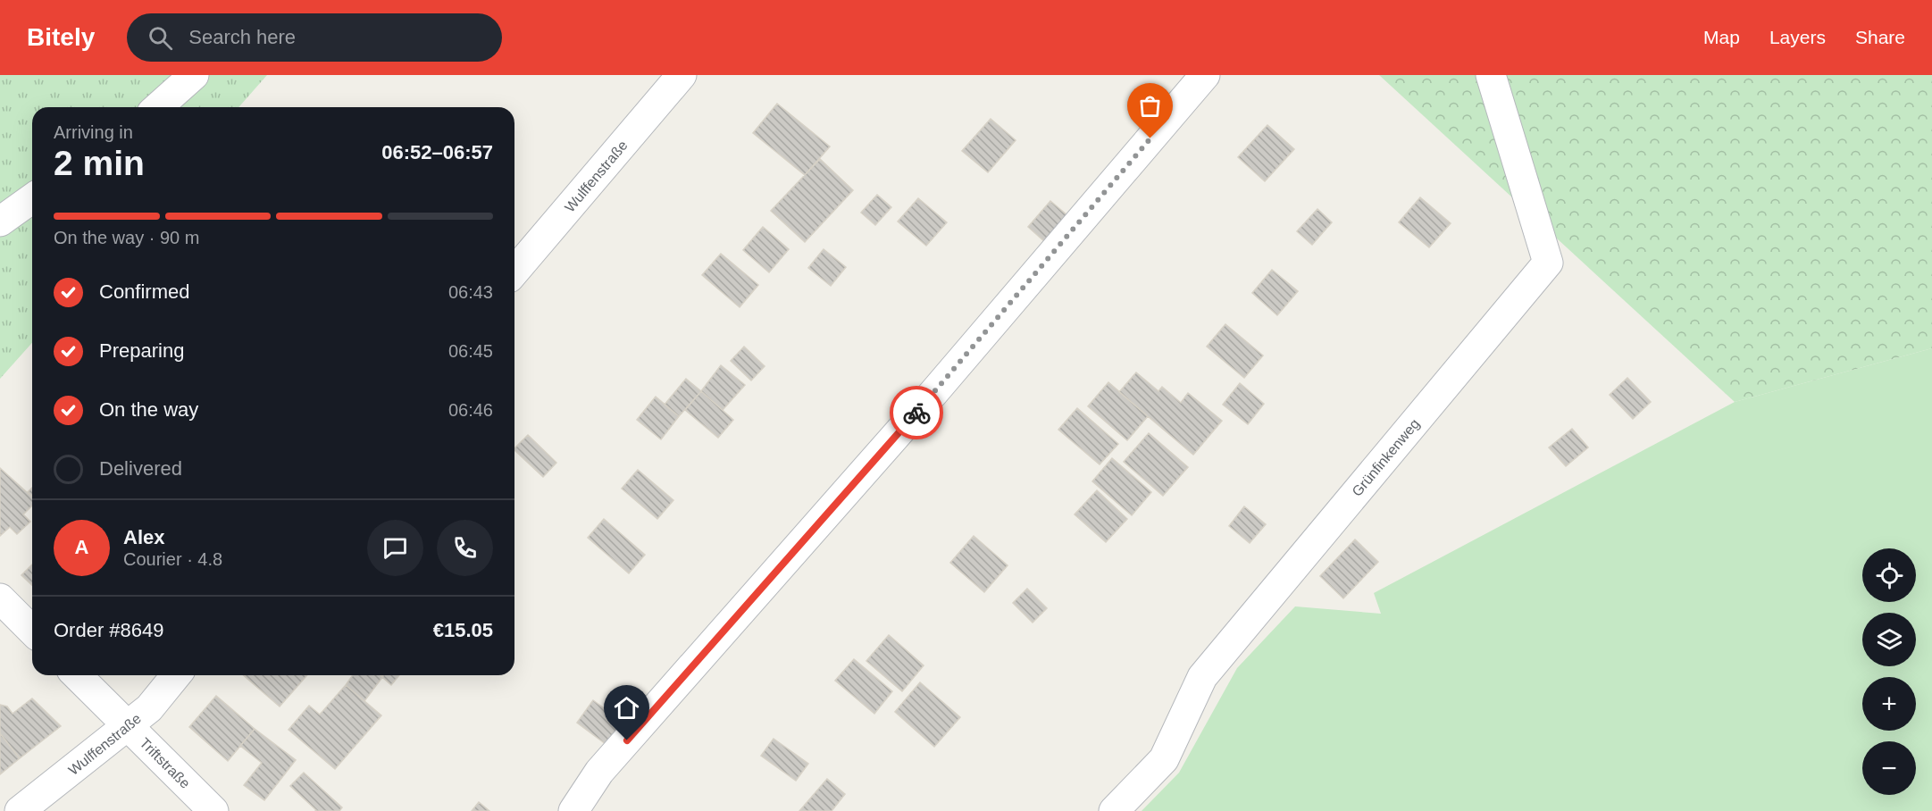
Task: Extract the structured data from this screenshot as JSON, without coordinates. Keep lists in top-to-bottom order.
{
  "streets": {
    "street": ["Wulffenstraße", "Grünfinkenweg", "Triftstraße"]
  },
  "crossings": [
    ["Wulffenstraße", "Triftstraße"]
  ],
  "page": {
    "header": "Bitely",
    "search": "Search here",
    "nav": ["Map", "Layers", "Share"],
    "heading": ["2 min", "Arriving in", "06:52–06:57"],
    "panel": [
      "Alex",
      "Courier · 4.8",
      "Order #8649",
      "€15.05"
    ],
    "bar": "On the way · 90 m",
    "list": [
      ["Confirmed", "06:43"],
      ["Preparing", "06:45"],
      ["On the way", "06:46"],
      "Delivered"
    ],
    "round": "A",
    "map_buttons": ["+", "−"]
  }
}
